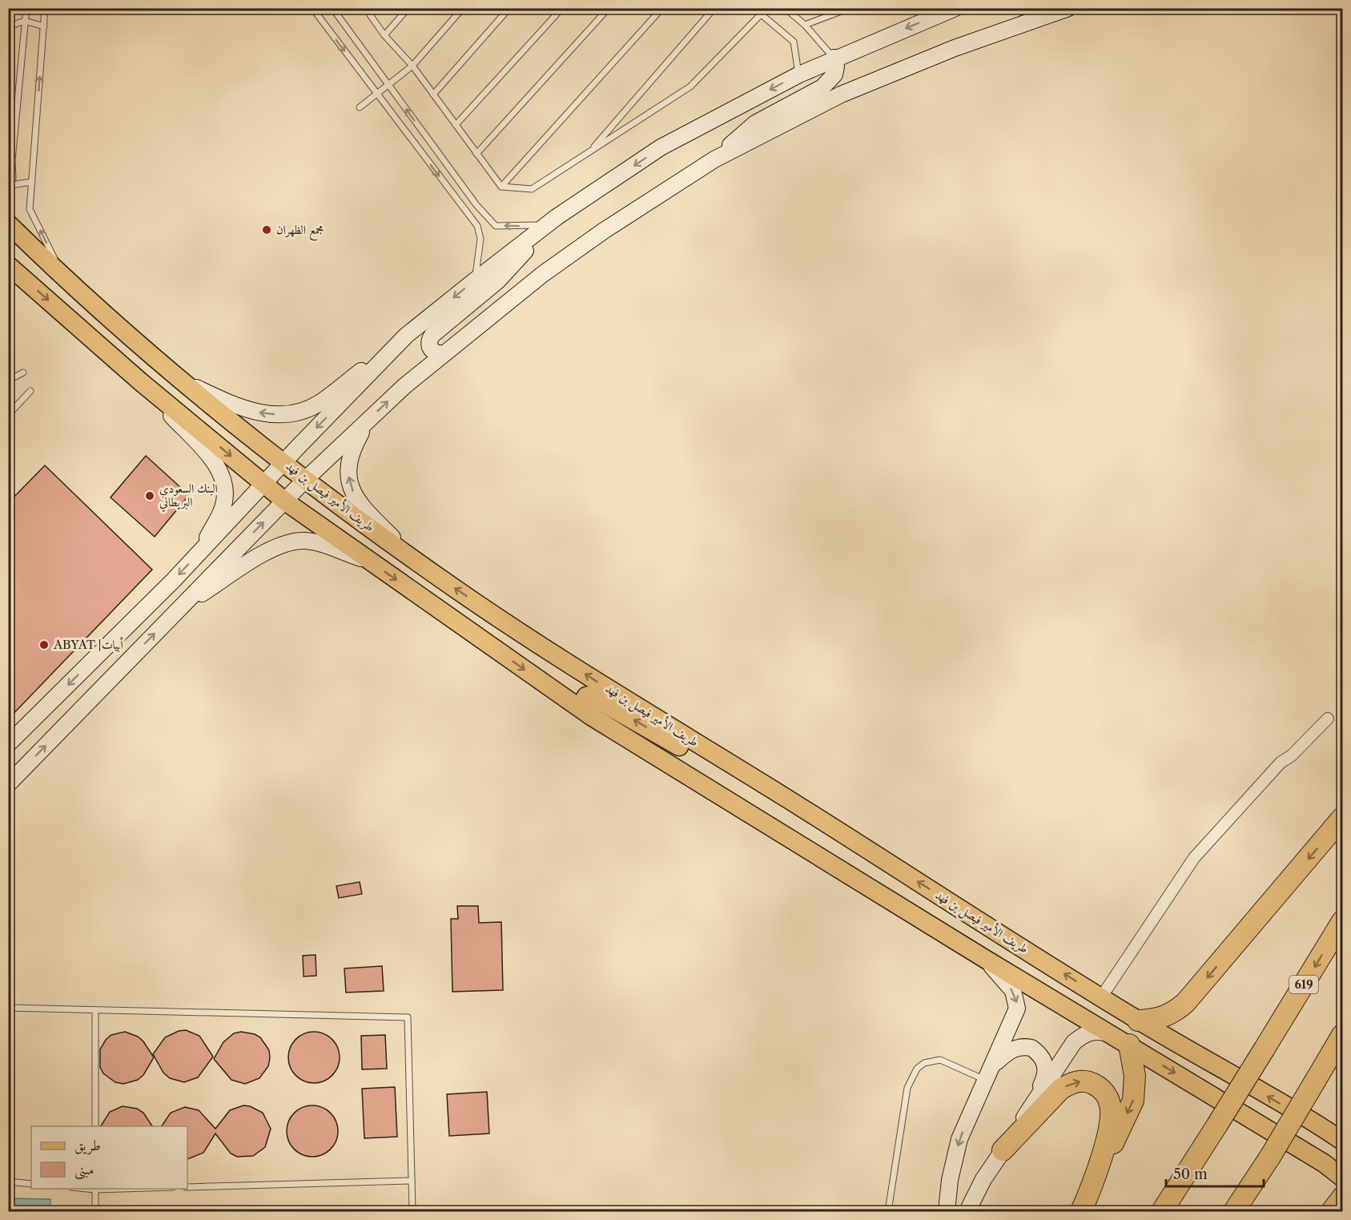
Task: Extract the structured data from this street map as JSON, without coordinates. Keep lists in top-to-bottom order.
{
  "streets": {
    "highway": ["619"],
    "main road": ["طريف الأمير فيصل بن فهد"]
  },
  "places": ["مجمع الظهران", "البنك السعودي البريطاني", "ABYAT |أبيات"],
  "legend": ["طريق", "مبنى"],
  "scale_bar": "50 m"
}
